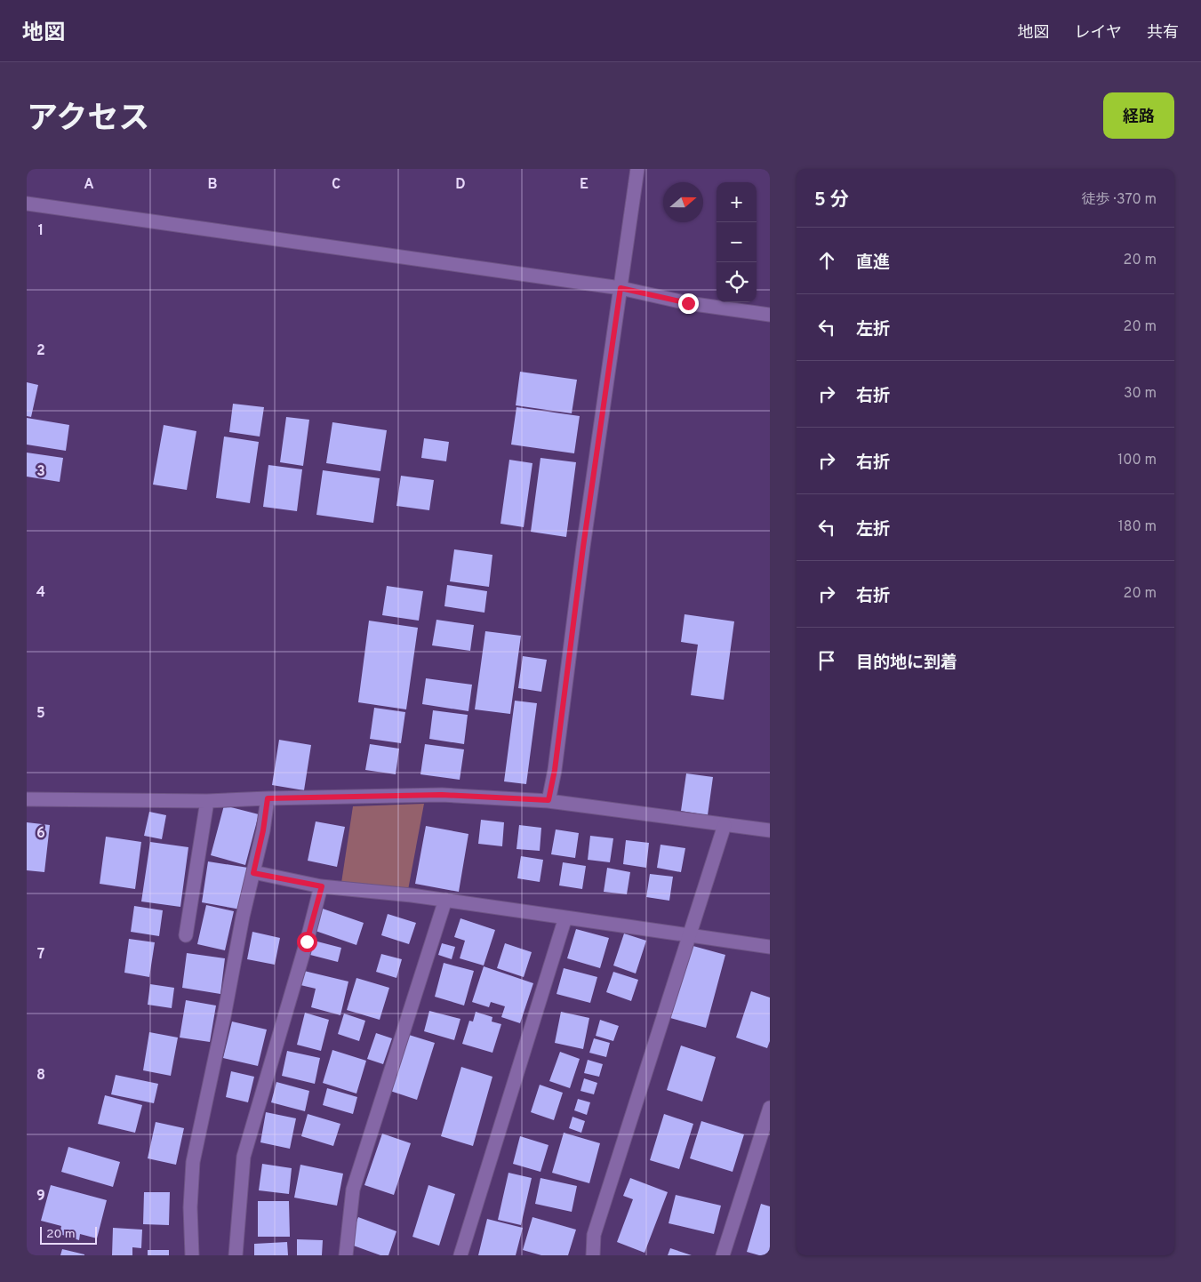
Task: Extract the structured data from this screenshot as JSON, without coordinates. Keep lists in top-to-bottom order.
{
  "scale_bar": "20 m",
  "north": "right",
  "page": {
    "header": "地図",
    "nav": ["地図", "レイヤ", "共有"],
    "title": "アクセス",
    "buttons": "経路",
    "heading": ["5 分", "徒歩 · 370 m"],
    "map_buttons": ["+", "−"],
    "list": [
      ["直進", "20 m"],
      ["左折", "20 m"],
      ["右折", "30 m"],
      ["右折", "100 m"],
      ["左折", "180 m"],
      ["右折", "20 m"],
      "目的地に到着"
    ],
    "scale": "20 m"
  },
  "grid": {
    "columns": [
      "A",
      "B",
      "C",
      "D",
      "E"
    ],
    "rows": [
      "1",
      "2",
      "3",
      "4",
      "5",
      "6",
      "7",
      "8",
      "9"
    ]
  }
}
